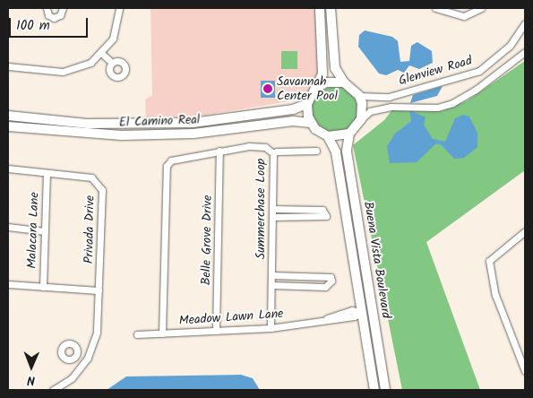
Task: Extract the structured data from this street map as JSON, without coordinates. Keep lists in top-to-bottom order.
{
  "streets": {
    "main road": ["El Camino Real", "Buena Vista Boulevard"],
    "street": [
      "Glenview Road",
      "Summerchase Loop",
      "Privada Drive",
      "Malacara Lane",
      "Belle Grove Drive",
      "Meadow Lawn Lane"
    ]
  },
  "crossings": [
    ["Glenview Road", "El Camino Real"],
    ["Glenview Road", "Buena Vista Boulevard"],
    ["El Camino Real", "Buena Vista Boulevard"],
    ["Summerchase Loop", "Belle Grove Drive"],
    ["Summerchase Loop", "Meadow Lawn Lane"],
    ["Privada Drive", "Malacara Lane"],
    ["Belle Grove Drive", "Meadow Lawn Lane"],
    ["Buena Vista Boulevard", "Meadow Lawn Lane"]
  ],
  "places": ["Savannah Center Pool"],
  "scale_bar": "100 m",
  "north": "bottom"
}
